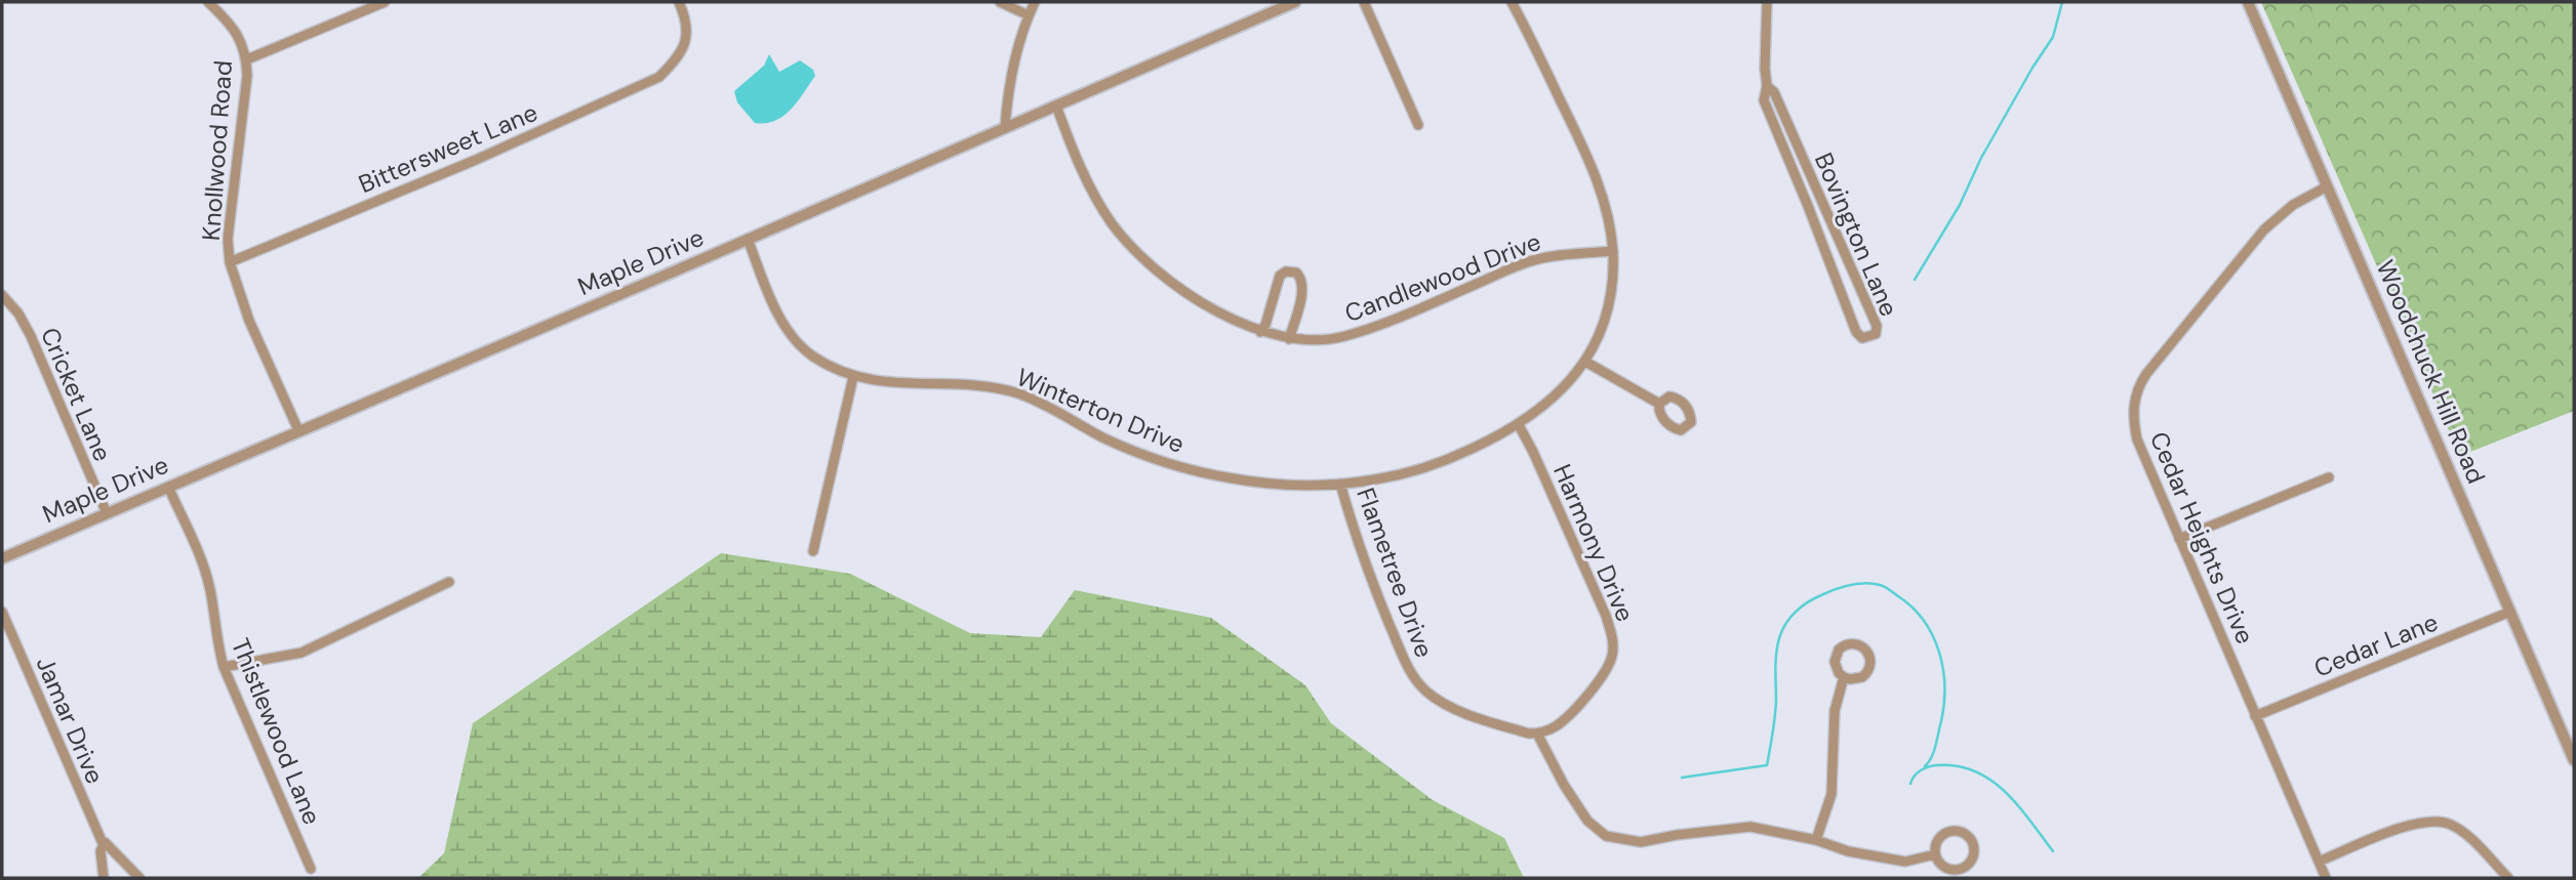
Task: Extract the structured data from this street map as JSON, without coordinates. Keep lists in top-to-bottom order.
{
  "streets": {
    "street": [
      "Bittersweet Lane",
      "Knollwood Road",
      "Bovington Lane",
      "Maple Drive",
      "Candlewood Drive",
      "Woodchuck Hill Road",
      "Cricket Lane",
      "Winterton Drive",
      "Cedar Heights Drive",
      "Harmony Drive",
      "Flametree Drive",
      "Cedar Lane",
      "Jamar Drive",
      "Thistlewood Lane"
    ]
  },
  "crossings": [
    ["Bittersweet Lane", "Knollwood Road"],
    ["Knollwood Road", "Maple Drive"],
    ["Maple Drive", "Candlewood Drive"],
    ["Maple Drive", "Cricket Lane"],
    ["Maple Drive", "Winterton Drive"],
    ["Maple Drive", "Thistlewood Lane"],
    ["Candlewood Drive", "Winterton Drive"],
    ["Woodchuck Hill Road", "Cedar Heights Drive"],
    ["Woodchuck Hill Road", "Cedar Lane"],
    ["Winterton Drive", "Harmony Drive"],
    ["Winterton Drive", "Flametree Drive"],
    ["Cedar Heights Drive", "Cedar Lane"],
    ["Harmony Drive", "Flametree Drive"]
  ]
}
